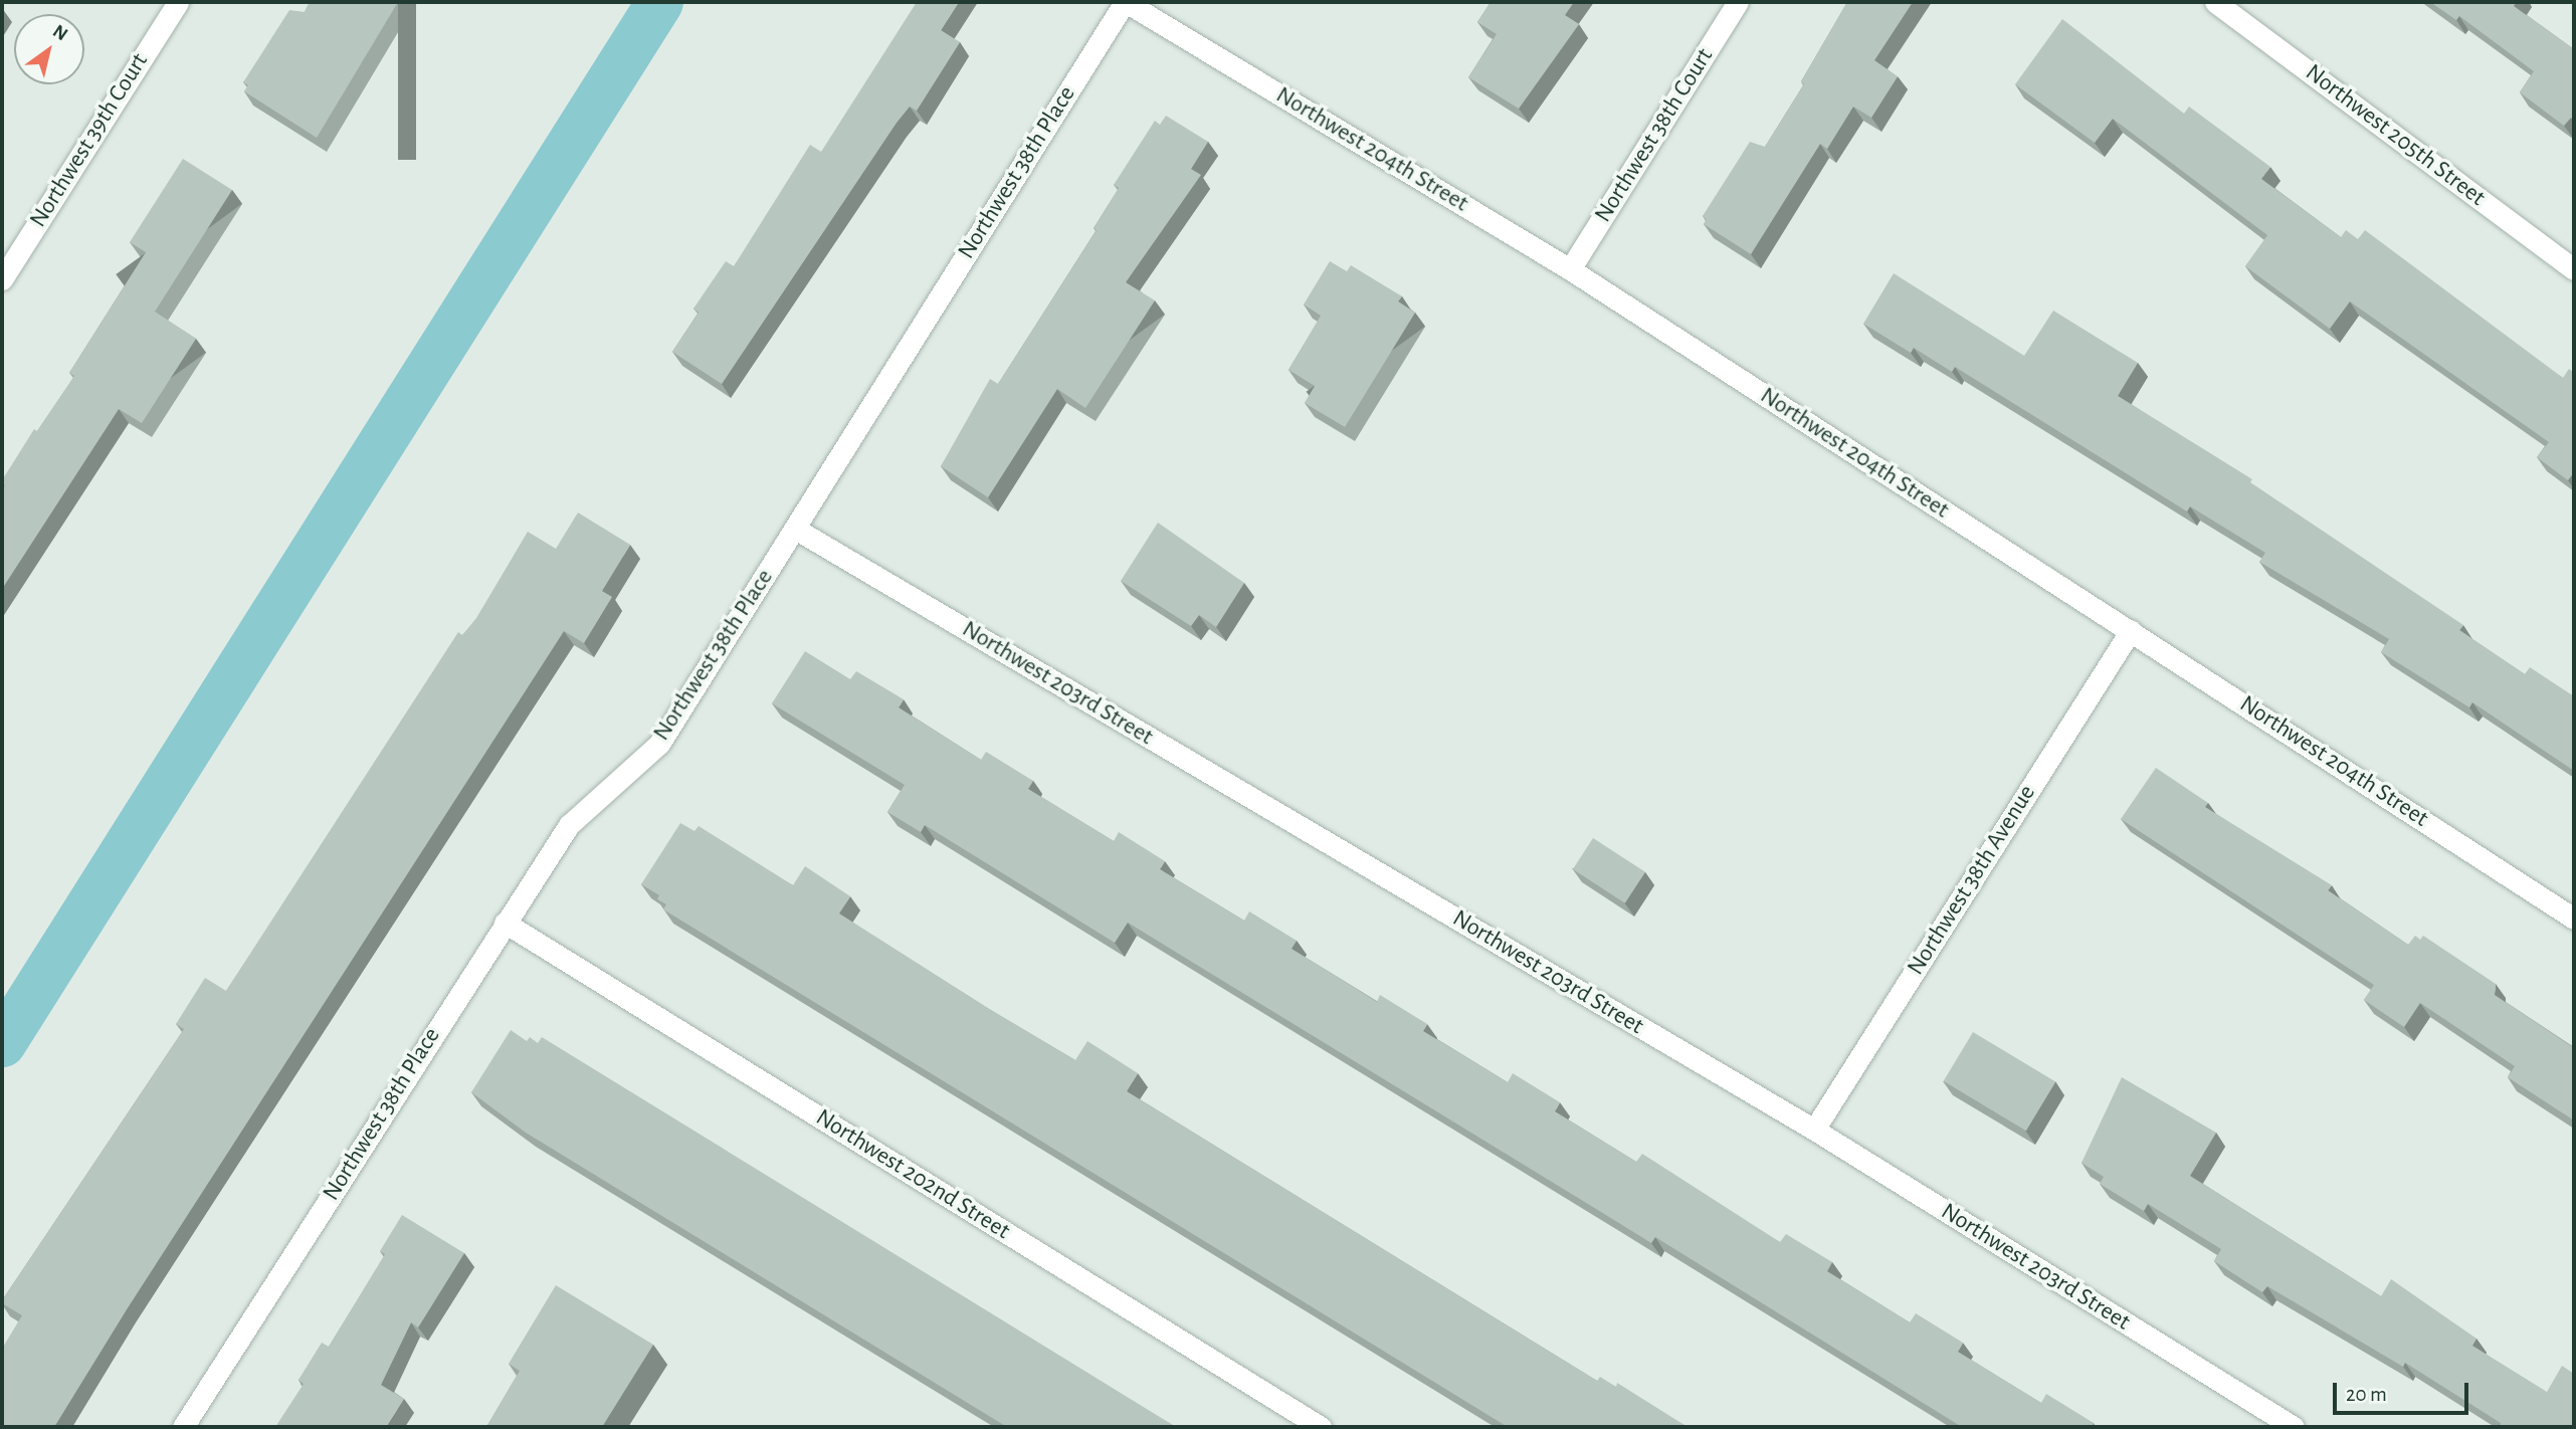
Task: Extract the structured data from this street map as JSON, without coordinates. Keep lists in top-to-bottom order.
{
  "streets": {
    "street": [
      "Northwest 38th Court",
      "Northwest 205th Street",
      "Northwest 39th Court",
      "Northwest 204th Street",
      "Northwest 38th Place",
      "Northwest 203rd Street",
      "Northwest 38th Avenue",
      "Northwest 202nd Street"
    ]
  },
  "crossings": [
    ["Northwest 38th Court", "Northwest 204th Street"],
    ["Northwest 204th Street", "Northwest 38th Place"],
    ["Northwest 204th Street", "Northwest 38th Avenue"],
    ["Northwest 38th Place", "Northwest 203rd Street"],
    ["Northwest 38th Place", "Northwest 202nd Street"],
    ["Northwest 203rd Street", "Northwest 38th Avenue"]
  ],
  "scale_bar": "20 m",
  "north": "top right"
}
